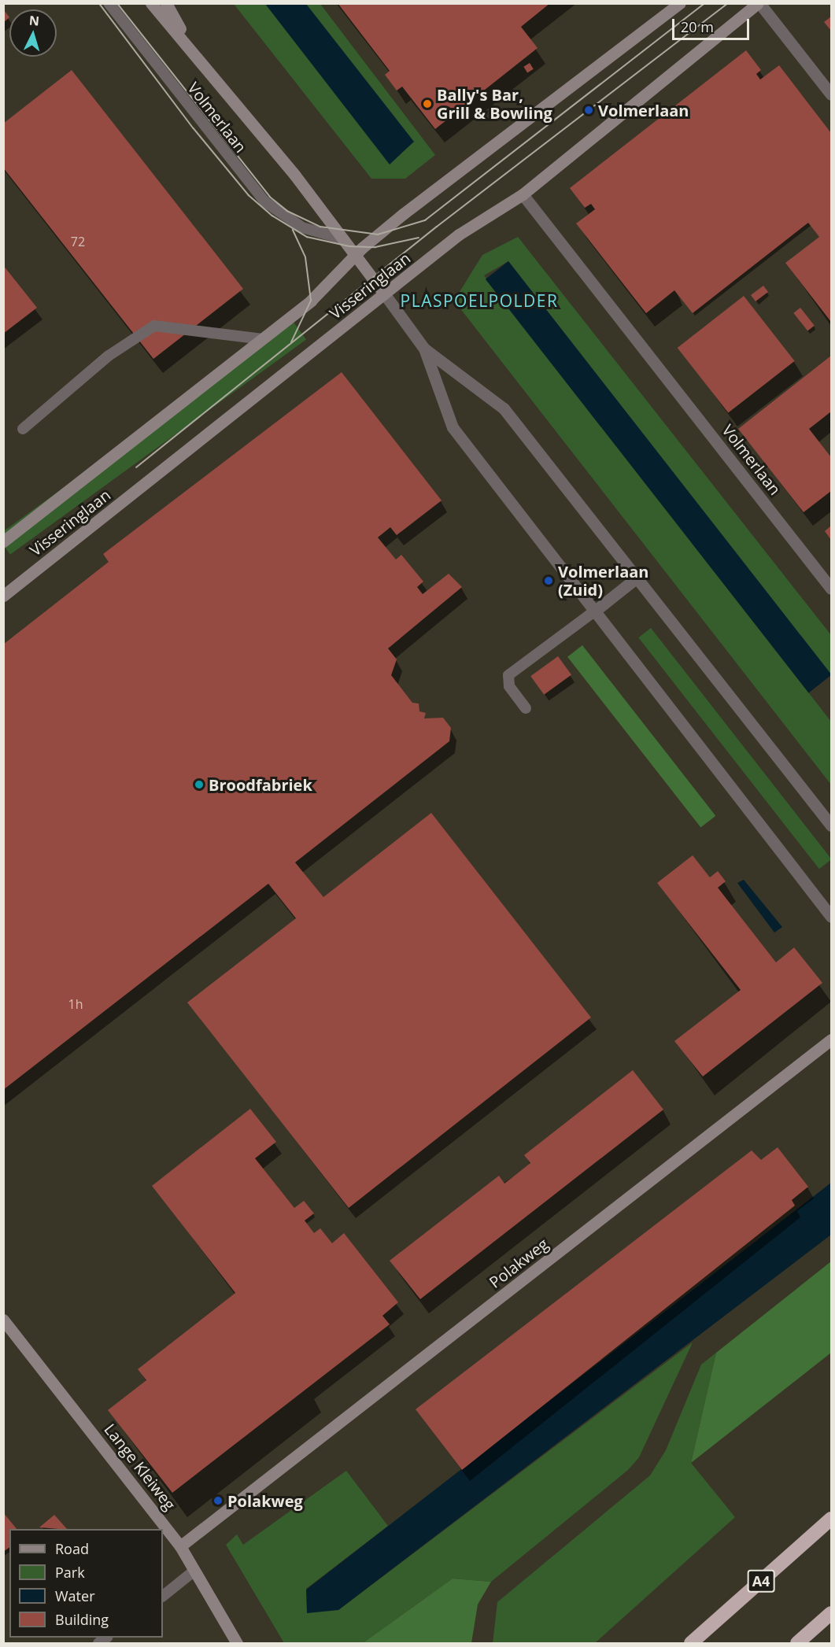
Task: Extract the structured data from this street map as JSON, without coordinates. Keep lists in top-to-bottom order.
{
  "streets": {
    "highway": ["A4"],
    "street": [
      "Volmerlaan",
      "Visseringlaan",
      "Polakweg",
      "Lange Kleiweg"
    ]
  },
  "crossings": [
    ["Volmerlaan", "Visseringlaan"],
    ["Polakweg", "Lange Kleiweg"]
  ],
  "districts": ["PLASPOELPOLDER"],
  "places": [
    "Bally's Bar, Grill & Bowling",
    "Volmerlaan",
    "Volmerlaan (Zuid)",
    "Broodfabriek",
    "Polakweg"
  ],
  "house_numbers": ["72", "1h"],
  "legend": [
    "Road",
    "Park",
    "Water",
    "Building"
  ],
  "scale_bar": "20 m",
  "north": "top"
}
